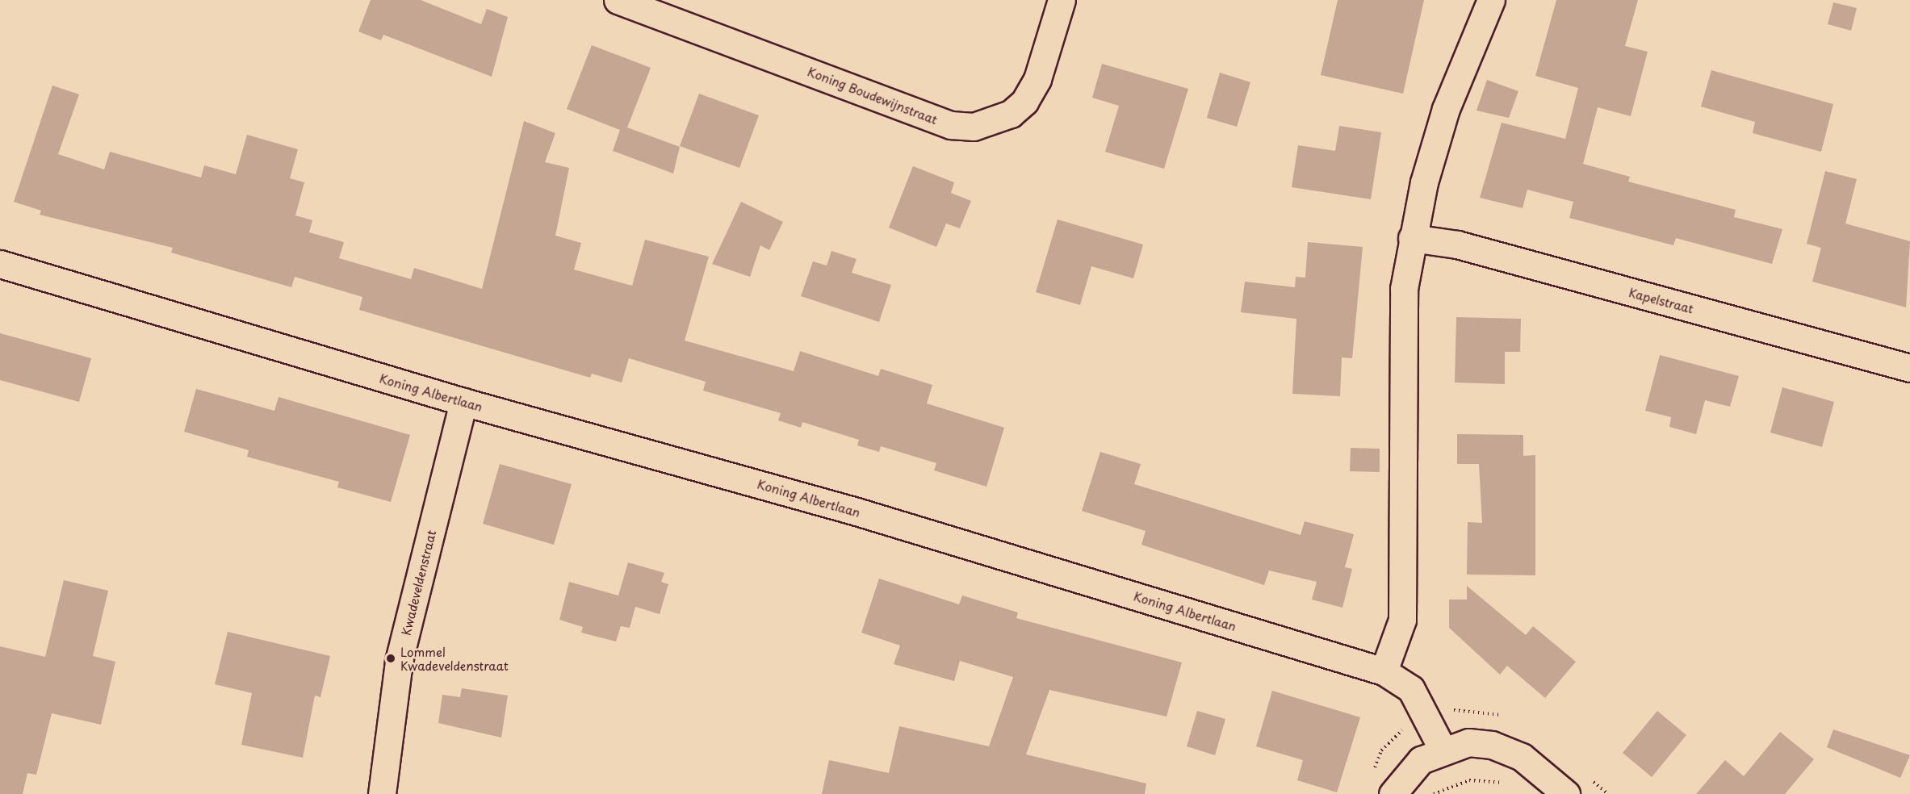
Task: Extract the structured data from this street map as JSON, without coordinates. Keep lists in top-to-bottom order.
{
  "streets": {
    "street": [
      "Koning Boudewijnstraat",
      "Kapelstraat",
      "Koning Albertlaan",
      "Kwadeveldenstraat"
    ]
  },
  "crossings": [
    ["Koning Albertlaan", "Kwadeveldenstraat"]
  ],
  "places": ["Lommel Kwadeveldenstraat"]
}
